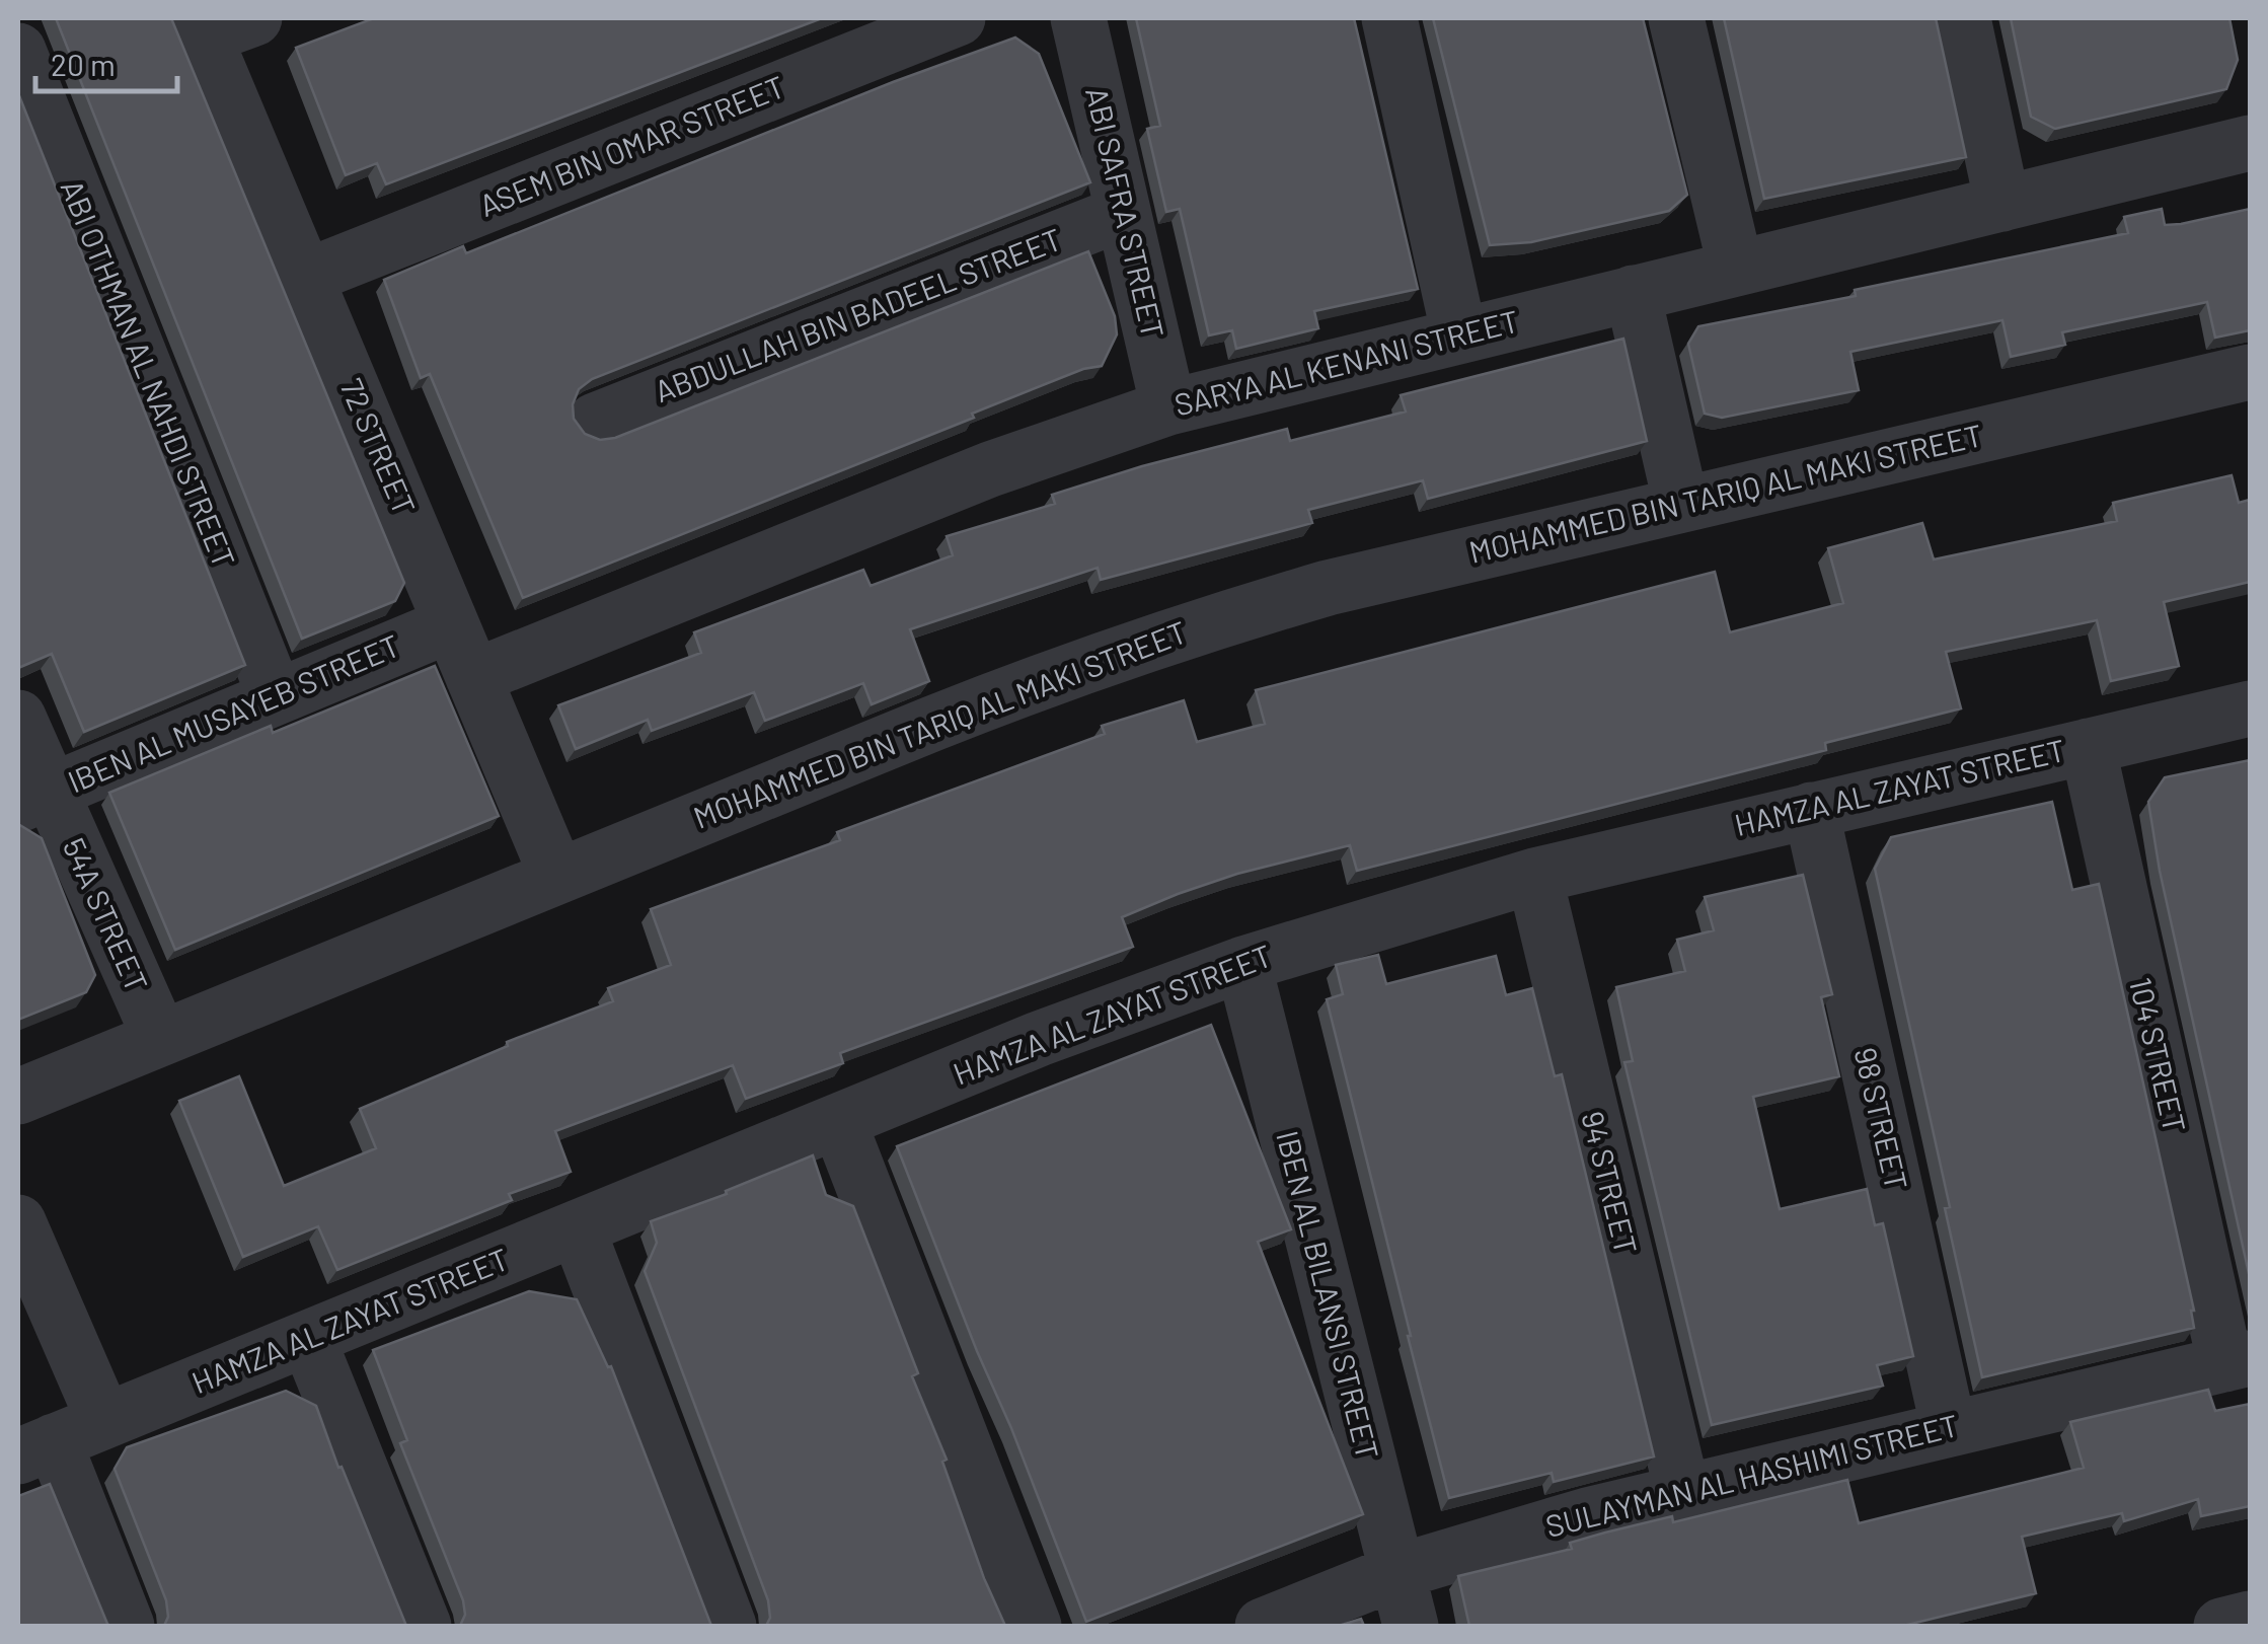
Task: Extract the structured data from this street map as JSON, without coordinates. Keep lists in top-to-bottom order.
{
  "streets": {
    "street": [
      "ASEM BIN OMAR STREET",
      "ABI SAFRA STREET",
      "ABDULLAH BIN BADEEL STREET",
      "SARYA AL KENANI STREET",
      "ABI OTHMAN AL NAHDI STREET",
      "72 STREET",
      "MOHAMMED BIN TARIQ AL MAKI STREET",
      "IBEN AL MUSAYEB STREET",
      "HAMZA AL ZAYAT STREET",
      "54A STREET",
      "104 STREET",
      "98 STREET",
      "94 STREET",
      "IBEN AL BILANSI STREET",
      "SULAYMAN AL HASHIMI STREET"
    ]
  },
  "crossings": [
    ["ASEM BIN OMAR STREET", "72 STREET"],
    ["ABI SAFRA STREET", "ABDULLAH BIN BADEEL STREET"],
    ["ABI SAFRA STREET", "SARYA AL KENANI STREET"],
    ["SARYA AL KENANI STREET", "72 STREET"],
    ["ABI OTHMAN AL NAHDI STREET", "IBEN AL MUSAYEB STREET"],
    ["72 STREET", "MOHAMMED BIN TARIQ AL MAKI STREET"],
    ["72 STREET", "IBEN AL MUSAYEB STREET"],
    ["MOHAMMED BIN TARIQ AL MAKI STREET", "54A STREET"],
    ["IBEN AL MUSAYEB STREET", "54A STREET"],
    ["HAMZA AL ZAYAT STREET", "104 STREET"],
    ["HAMZA AL ZAYAT STREET", "98 STREET"],
    ["HAMZA AL ZAYAT STREET", "94 STREET"],
    ["HAMZA AL ZAYAT STREET", "IBEN AL BILANSI STREET"],
    ["104 STREET", "SULAYMAN AL HASHIMI STREET"],
    ["98 STREET", "SULAYMAN AL HASHIMI STREET"],
    ["94 STREET", "SULAYMAN AL HASHIMI STREET"],
    ["IBEN AL BILANSI STREET", "SULAYMAN AL HASHIMI STREET"]
  ],
  "scale_bar": "20 m"
}
